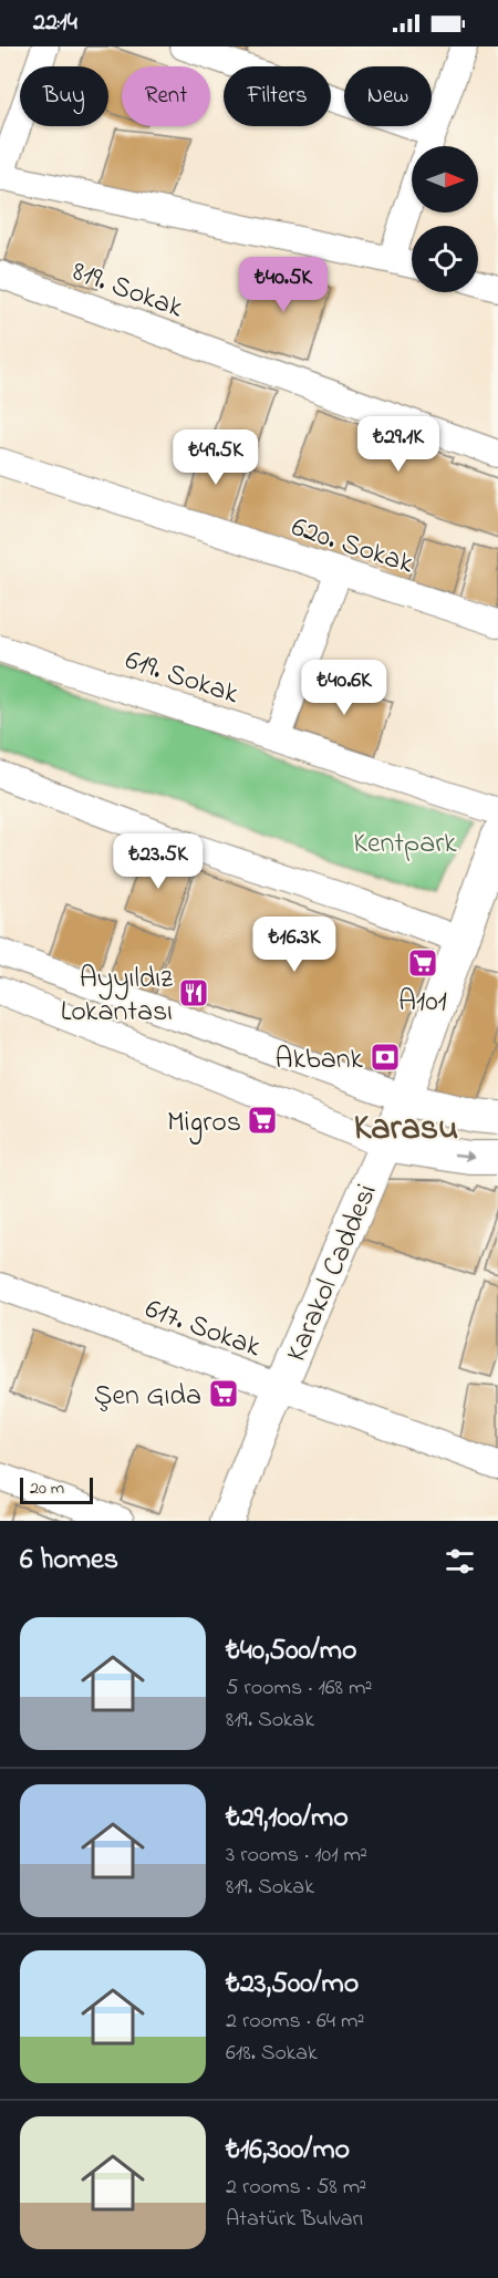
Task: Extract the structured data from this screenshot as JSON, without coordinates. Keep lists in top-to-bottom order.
{
  "streets": {
    "main road": ["Karakol Caddesi"],
    "street": [
      "819. Sokak",
      "620. Sokak",
      "619. Sokak",
      "617. Sokak"
    ]
  },
  "crossings": [
    ["Karakol Caddesi", "617. Sokak"]
  ],
  "districts": ["Karasu"],
  "parks": ["Kentpark"],
  "places": {
    "supermarket": ["A101", "Migros", "Şen Gıda"],
    "restaurant": ["Ayyıldız Lokantası"],
    "bank": ["Akbank"]
  },
  "scale_bar": "20 m",
  "north": "right",
  "page": {
    "status": "22:14",
    "chip": [
      "Buy",
      "Rent",
      "Filters",
      "New"
    ],
    "price": [
      "₺40.5K",
      "₺29.1K",
      "₺49.5K",
      "₺40.6K",
      "₺23.5K",
      "₺16.3K"
    ],
    "scale": "20 m",
    "heading": "6 homes",
    "list": [
      {
        "name": "₺40,500/mo",
        "note": "5 rooms · 168 m² · 819. Sokak"
      },
      {
        "name": "₺29,100/mo",
        "note": "3 rooms · 101 m² · 819. Sokak"
      },
      {
        "name": "₺23,500/mo",
        "note": "2 rooms · 64 m² · 618. Sokak"
      },
      {
        "name": "₺16,300/mo",
        "note": "2 rooms · 58 m² · Atatürk Bulvarı"
      }
    ]
  }
}
